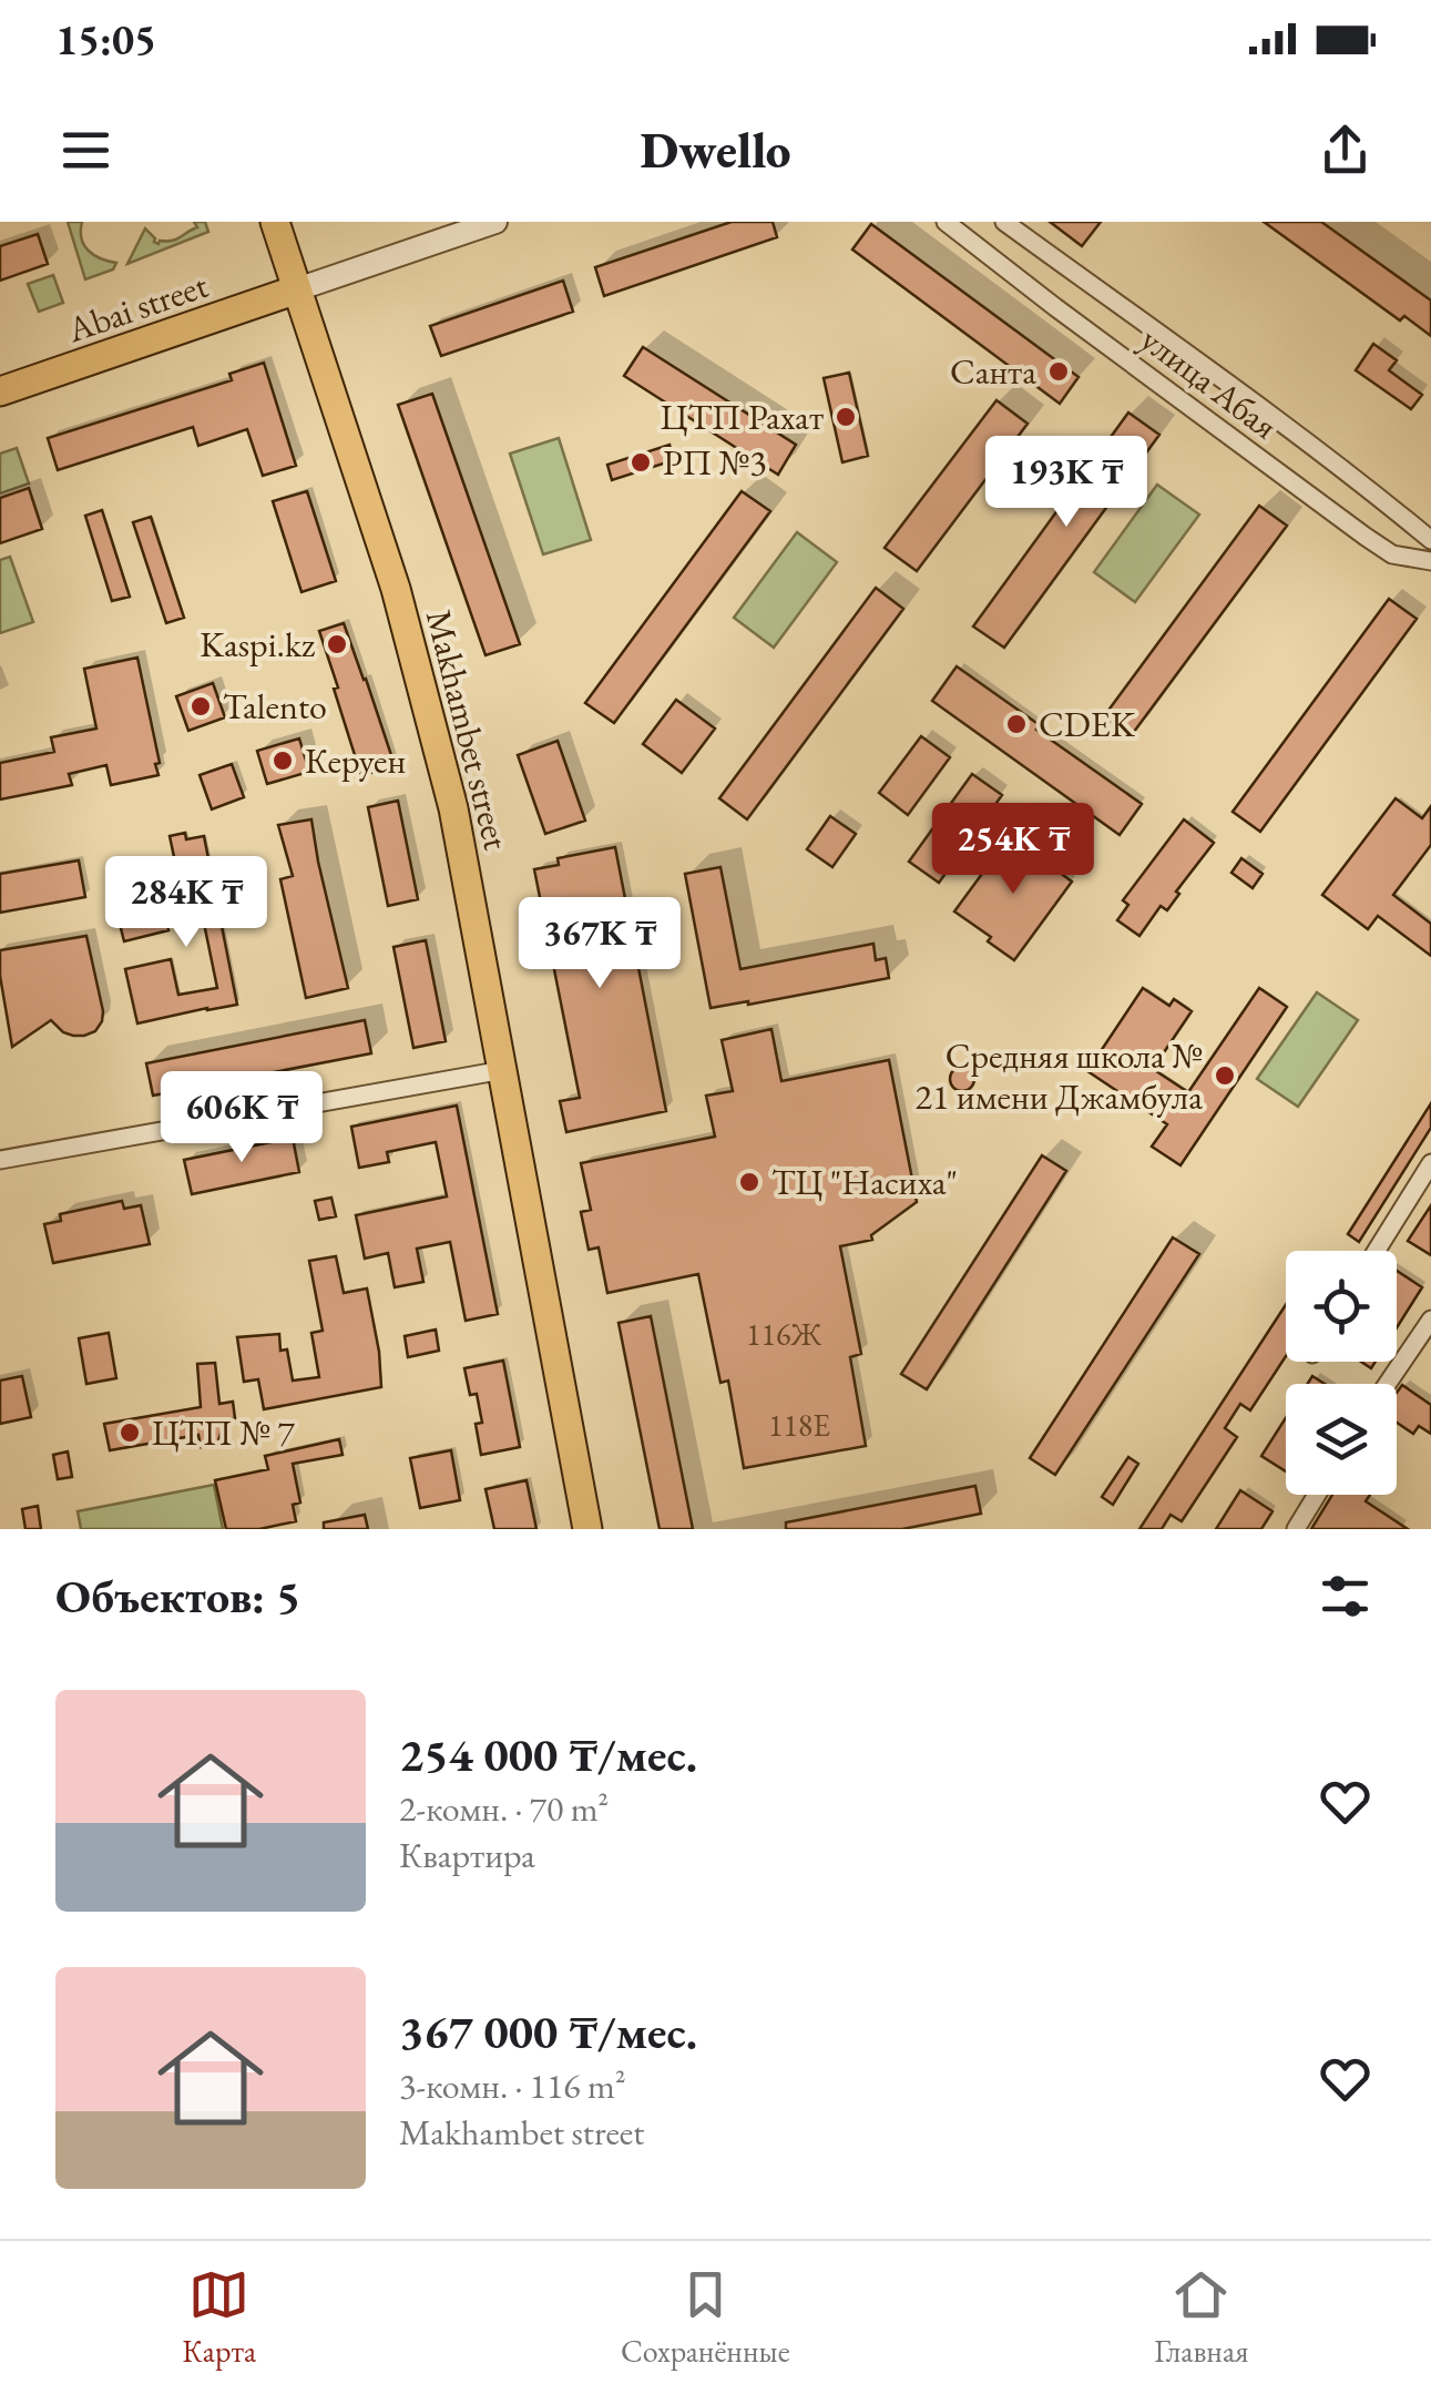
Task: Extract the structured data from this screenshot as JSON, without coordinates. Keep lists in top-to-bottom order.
{
  "streets": {
    "main road": ["Abai street", "Makhambet street"],
    "street": ["улица Абая"]
  },
  "crossings": [
    ["Abai street", "Makhambet street"]
  ],
  "places": [
    "Санта",
    "ЦТП Рахат",
    "РП №3",
    "Kaspi.kz",
    "Talento",
    "CDEK",
    "Керуен",
    "Средняя школа № 21 имени Джамбула",
    "ТЦ \"Насиха\"",
    "ЦТП № 7"
  ],
  "house_numbers": ["116Ж", "118Е"],
  "page": {
    "status": "15:05",
    "header": "Dwello",
    "price": [
      "193K ₸",
      "254K ₸",
      "284K ₸",
      "367K ₸",
      "606K ₸"
    ],
    "heading": "Объектов: 5",
    "list": [
      {
        "name": "254 000 ₸/мес.",
        "note": "2-комн. · 70 m² · Квартира"
      },
      {
        "name": "367 000 ₸/мес.",
        "note": "3-комн. · 116 m² · Makhambet street"
      }
    ],
    "tabs": ["Карта", "Сохранённые", "Главная"]
  }
}
